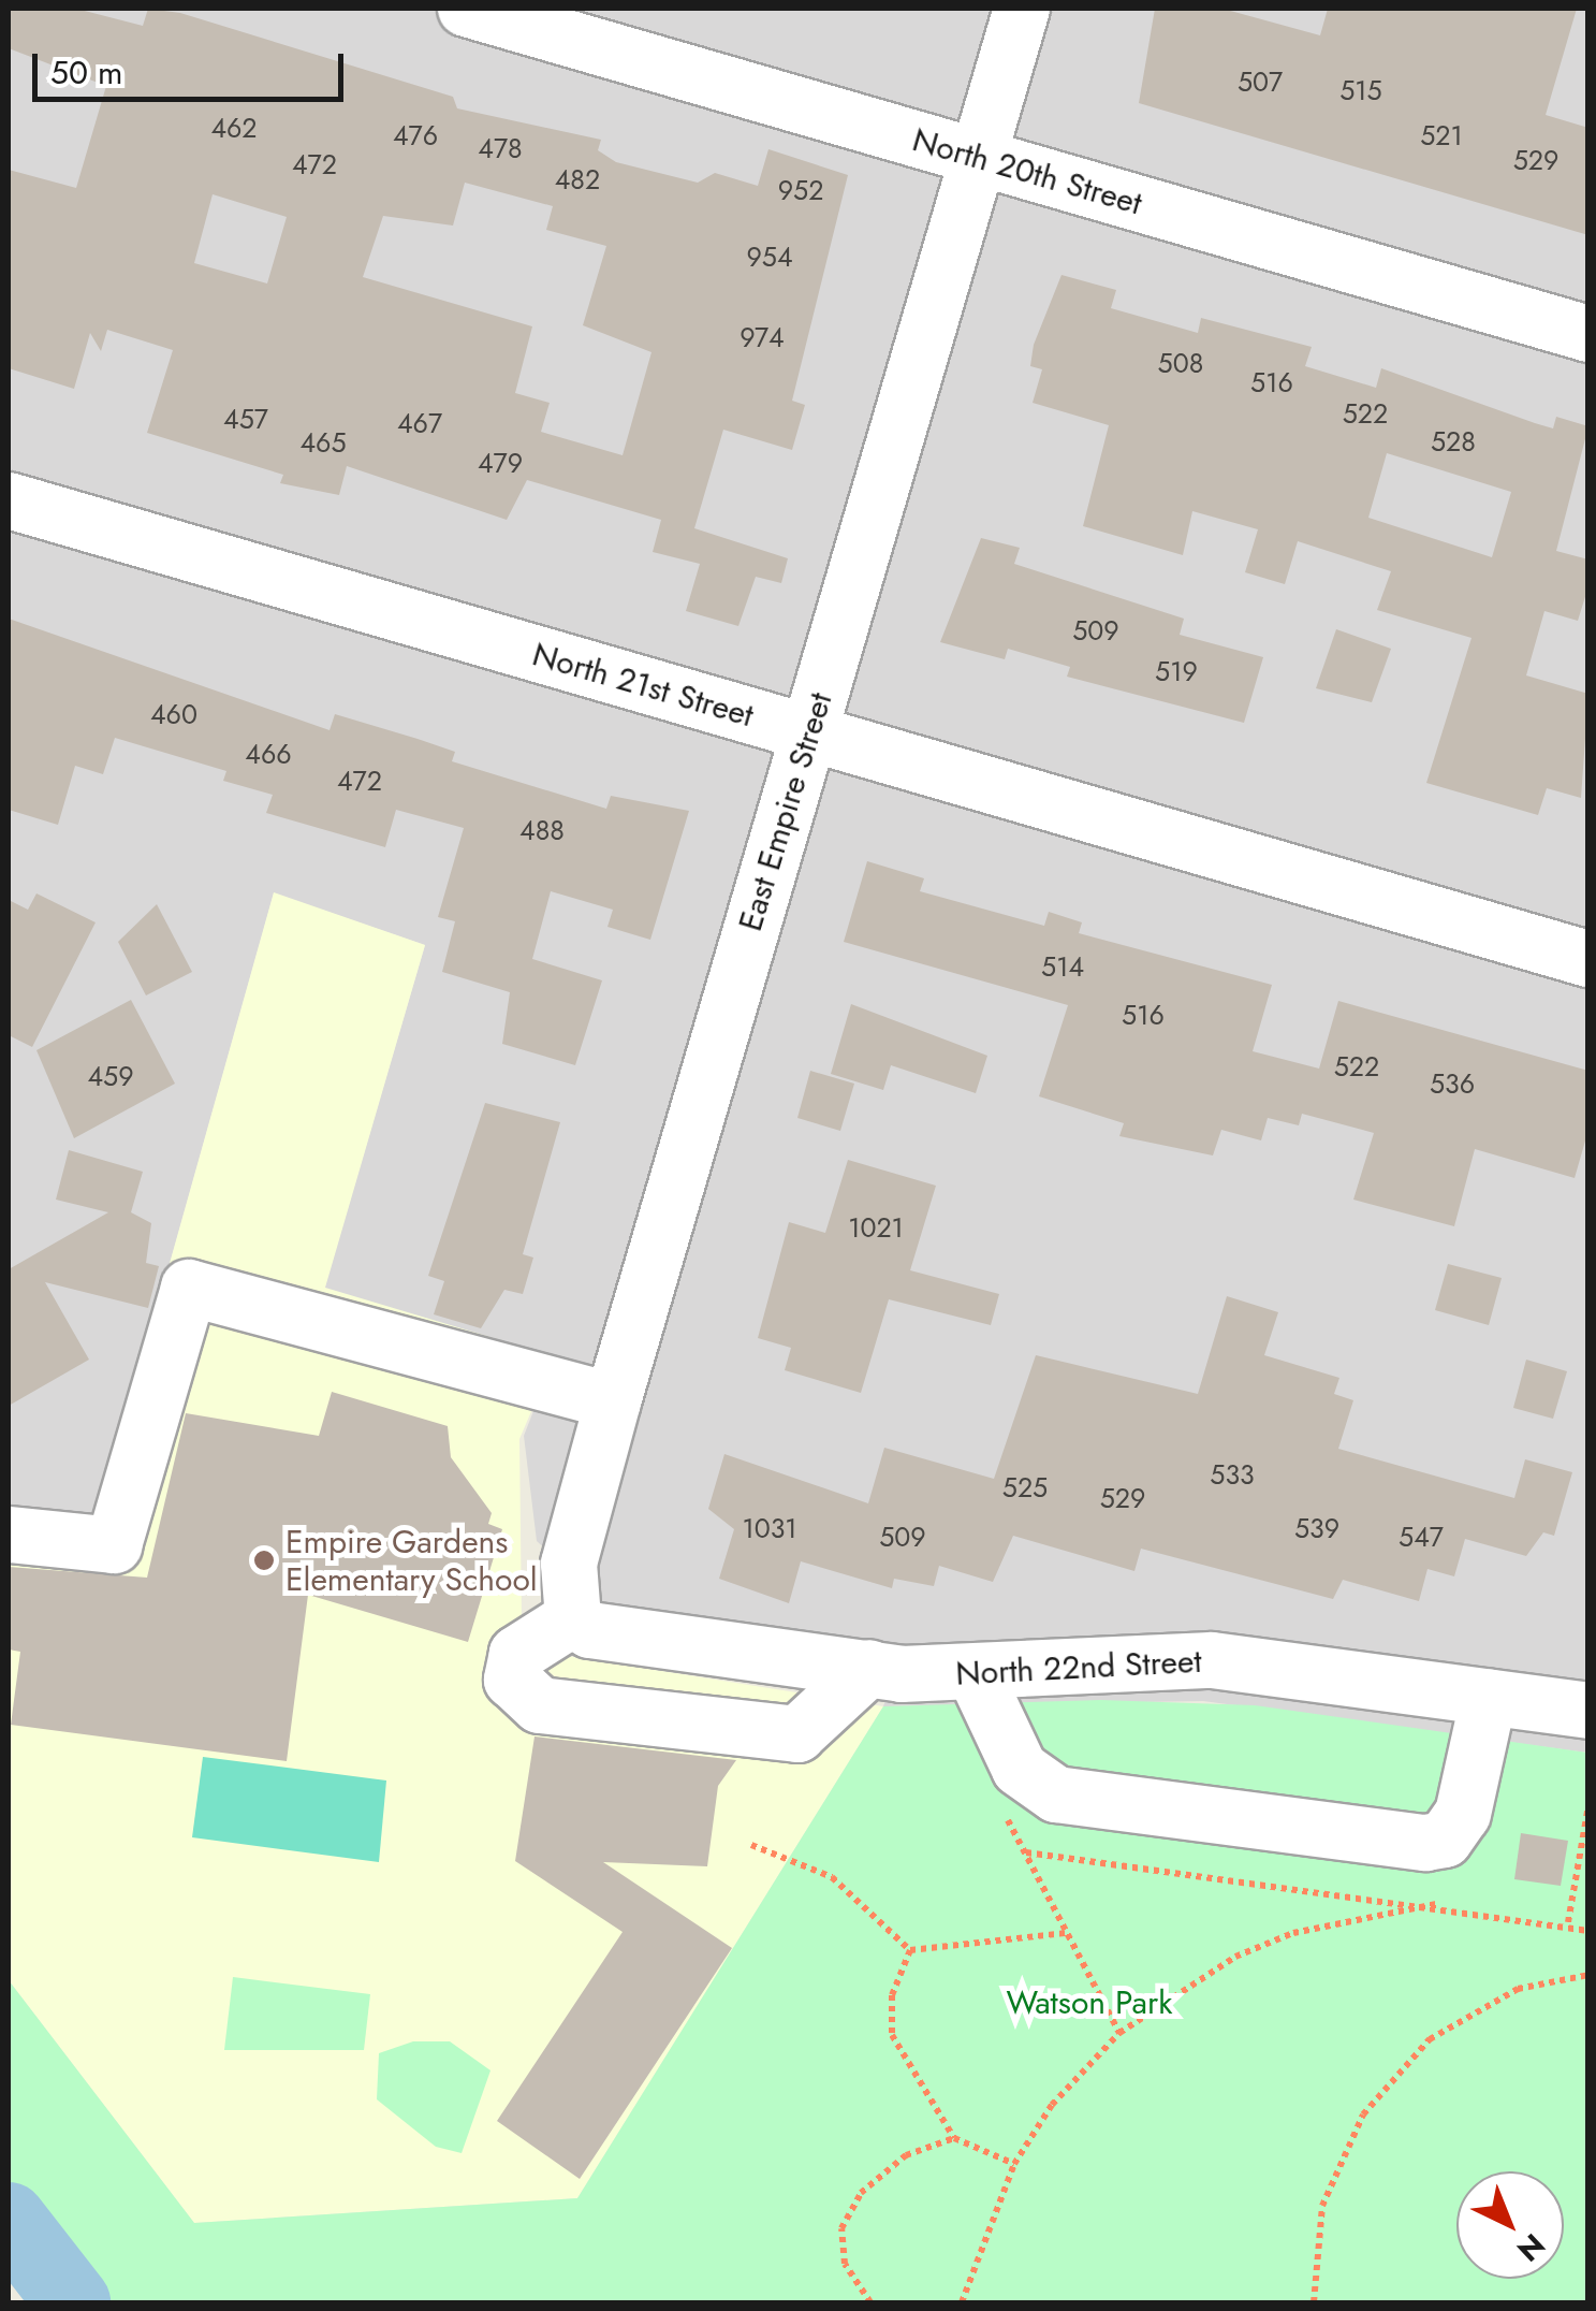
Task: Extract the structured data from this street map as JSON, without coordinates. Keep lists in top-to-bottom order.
{
  "streets": {
    "street": [
      "North 20th Street",
      "North 21st Street",
      "East Empire Street",
      "North 22nd Street"
    ]
  },
  "crossings": [
    ["North 20th Street", "East Empire Street"],
    ["North 21st Street", "East Empire Street"],
    ["East Empire Street", "North 22nd Street"]
  ],
  "parks": ["Watson Park"],
  "places": ["Empire Gardens Elementary School"],
  "house_numbers": [
    "507",
    "515",
    "462",
    "476",
    "521",
    "478",
    "529",
    "472",
    "482",
    "952",
    "954",
    "974",
    "508",
    "516",
    "522",
    "457",
    "467",
    "528",
    "465",
    "479",
    "509",
    "519",
    "460",
    "466",
    "472",
    "488",
    "514",
    "516",
    "522",
    "459",
    "536",
    "1021",
    "533",
    "525",
    "529",
    "1031",
    "539",
    "509",
    "547"
  ],
  "scale_bar": "50 m",
  "north": "bottom right"
}
